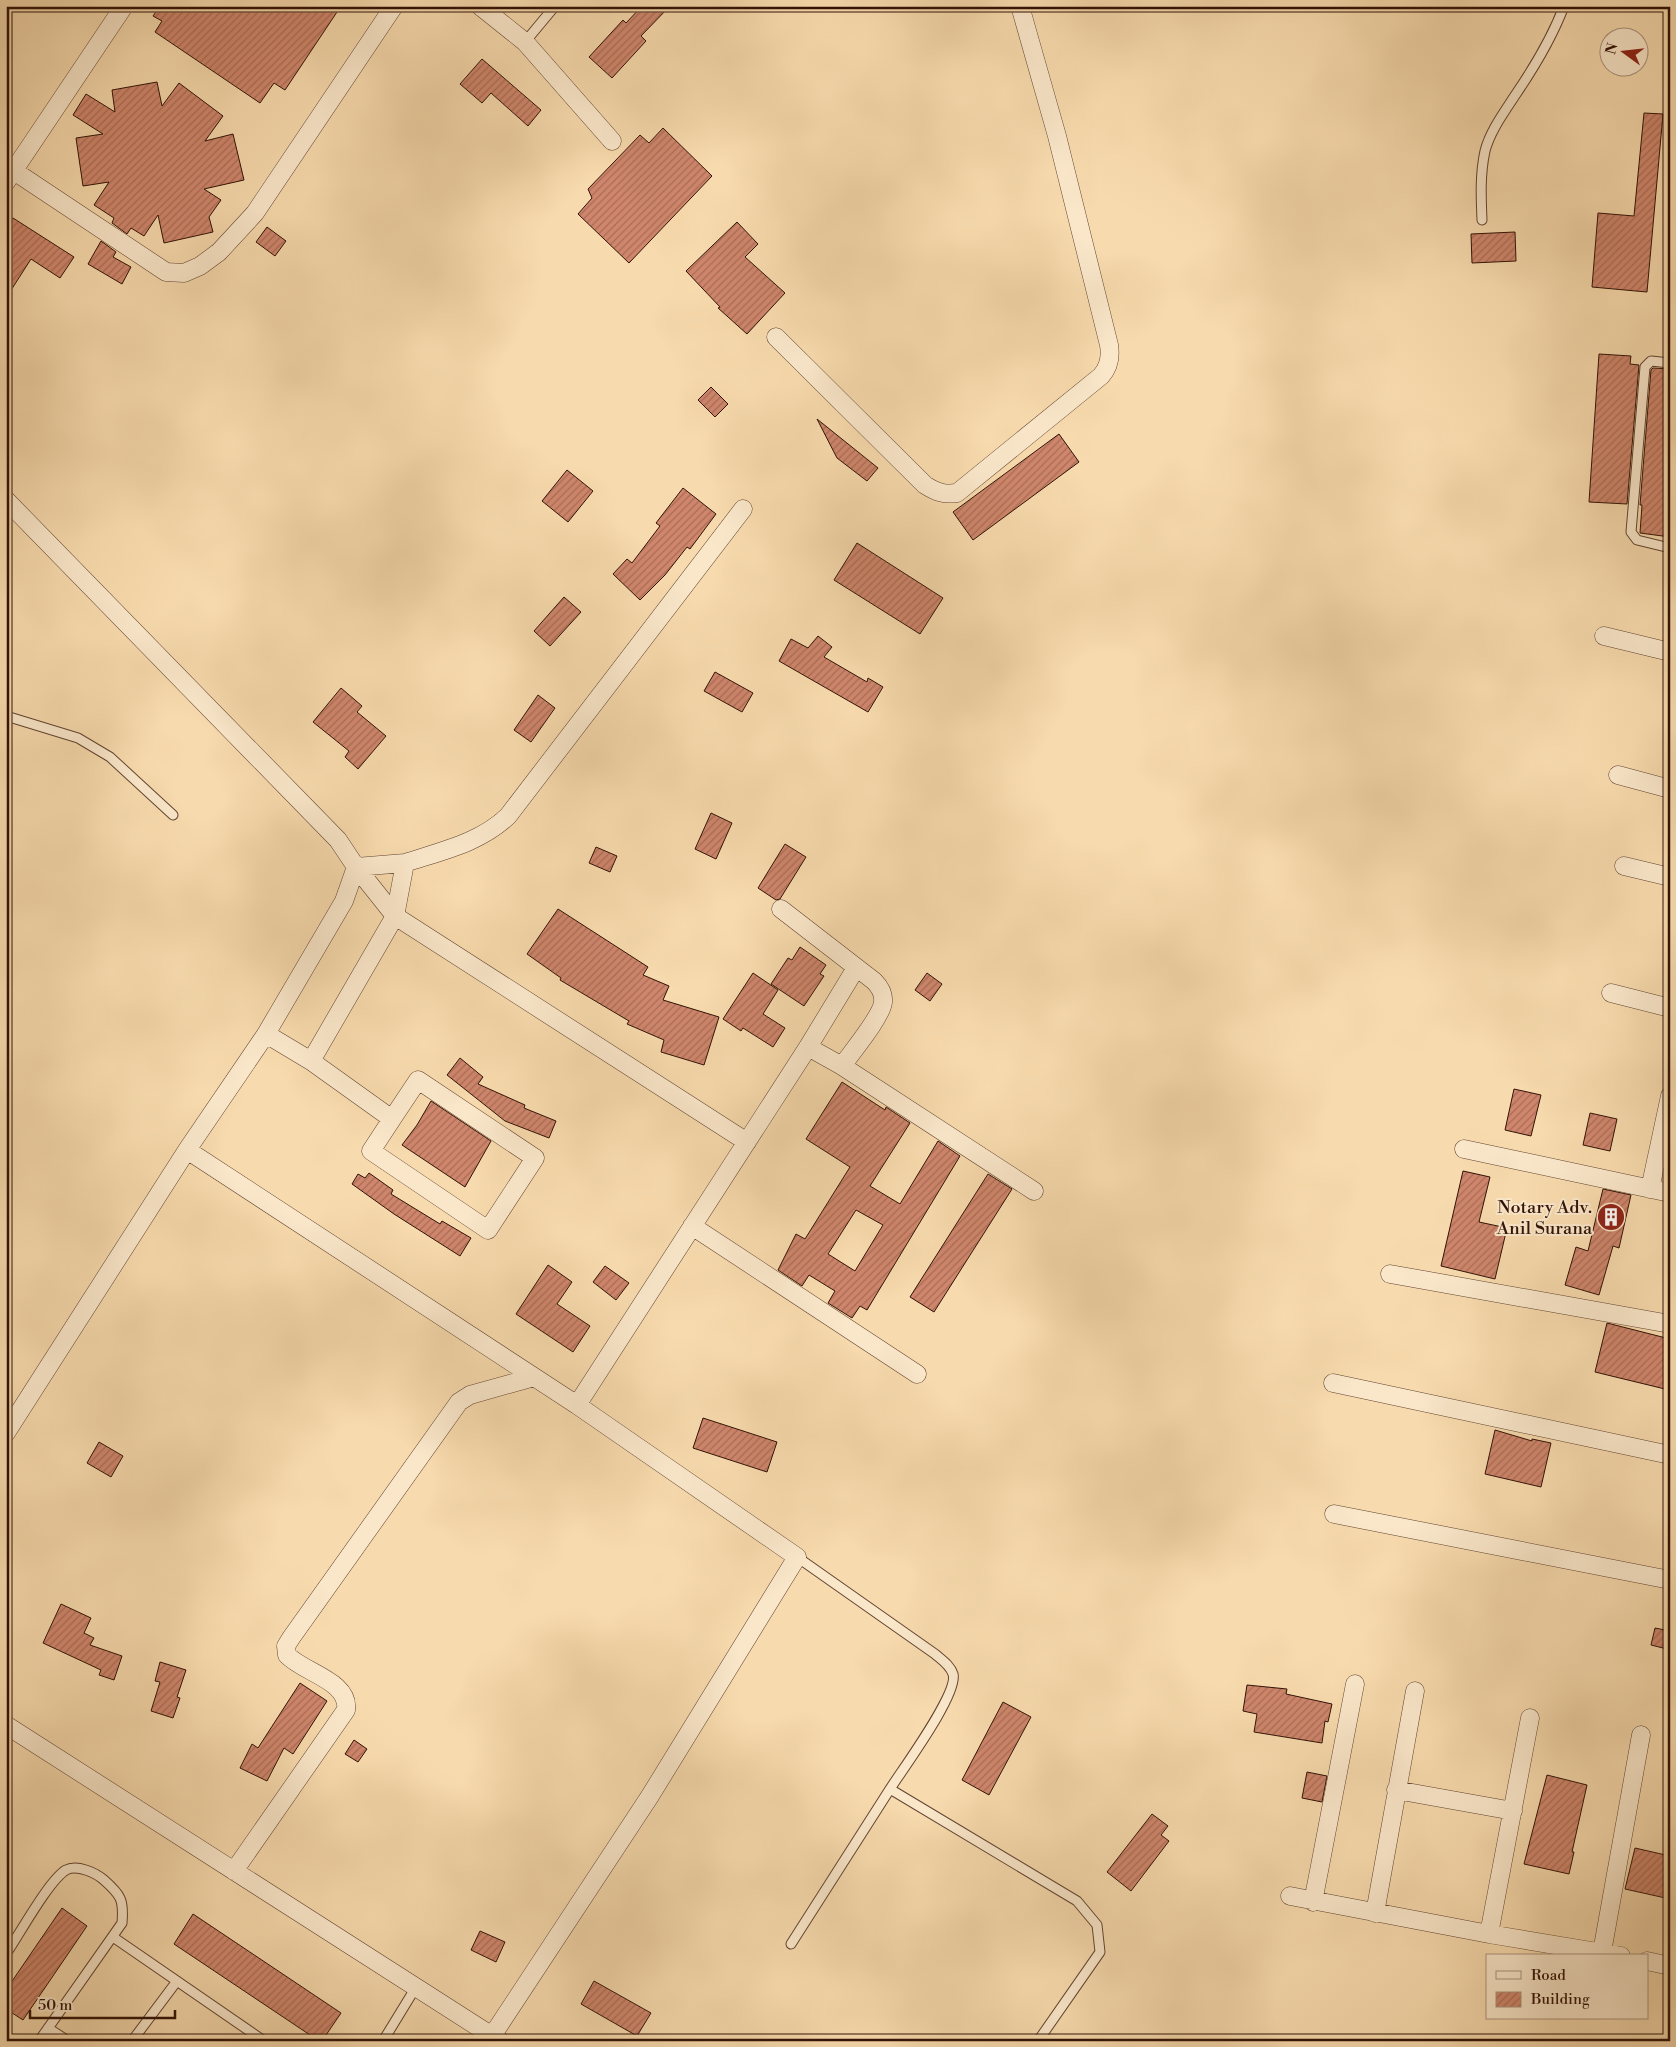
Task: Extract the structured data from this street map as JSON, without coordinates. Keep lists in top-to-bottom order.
{
  "places": {
    "building": ["Notary Adv. Anil Surana"]
  },
  "legend": ["Road", "Building"],
  "scale_bar": "50 m",
  "north": "left"
}
